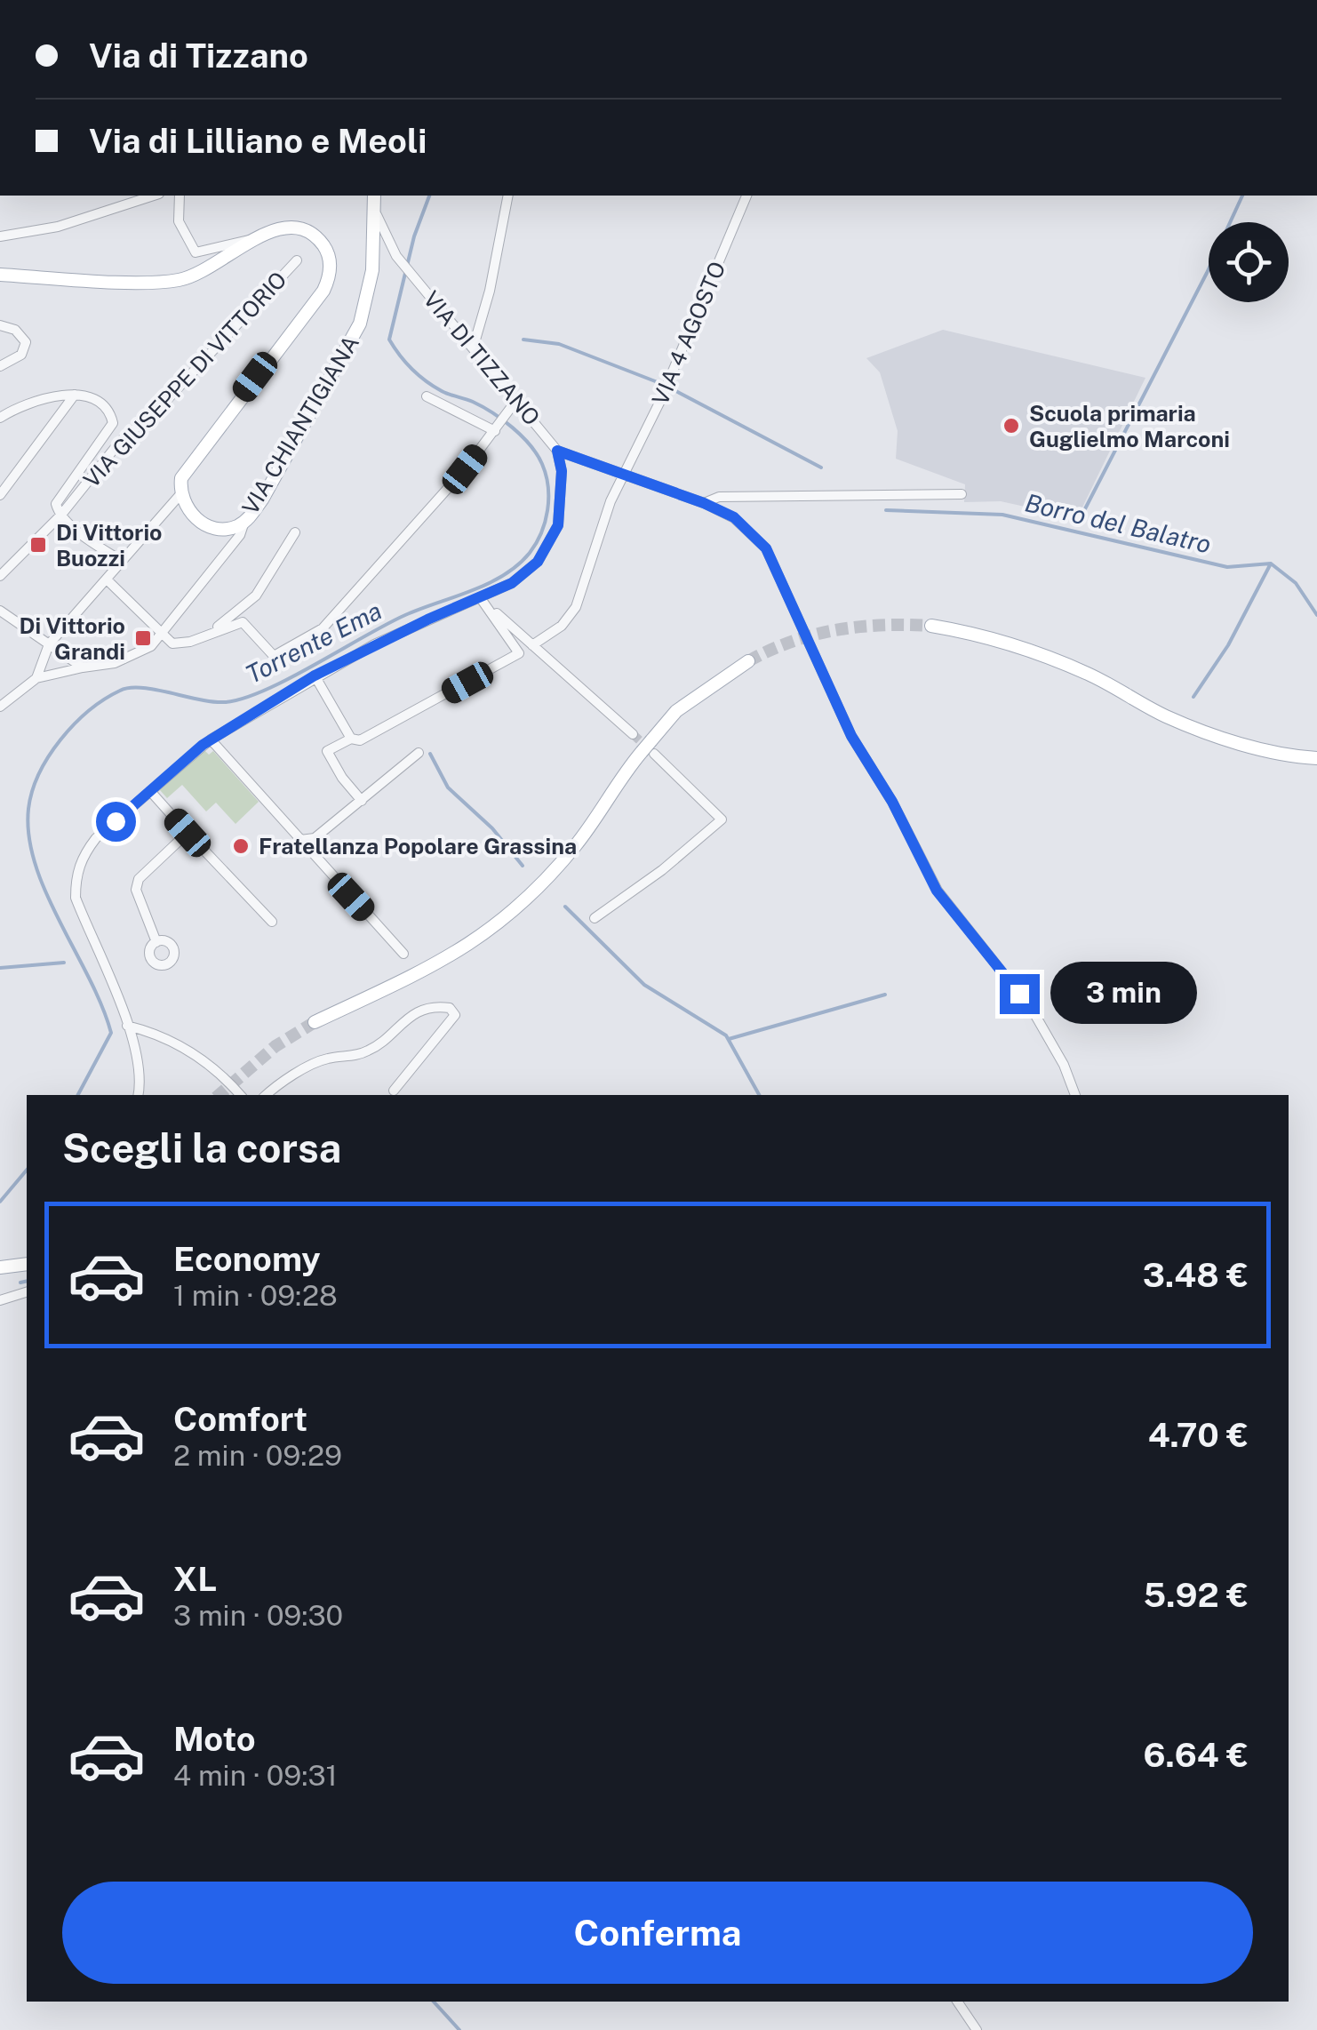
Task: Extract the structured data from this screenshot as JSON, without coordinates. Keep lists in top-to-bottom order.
{
  "streets": {
    "main road": ["VIA CHIANTIGIANA"],
    "street": ["VIA 4 AGOSTO", "VIA DI TIZZANO", "VIA GIUSEPPE DI VITTORIO"]
  },
  "crossings": [
    ["VIA DI TIZZANO", "VIA CHIANTIGIANA"]
  ],
  "water": ["Borro del Balatro", "Torrente Ema"],
  "places": {
    "other": ["Scuola primaria Guglielmo Marconi", "Fratellanza Popolare Grassina"],
    "transit": ["Di Vittorio Buozzi", "Di Vittorio Grandi"]
  },
  "page": {
    "banner": ["Via di Tizzano", "Via di Lilliano e Meoli"],
    "bubble": "3 min",
    "heading": "Scegli la corsa",
    "list": [
      {
        "name": "Economy",
        "note": "1 min · 09:28",
        "value": "3.48 €"
      },
      {
        "name": "Comfort",
        "note": "2 min · 09:29",
        "value": "4.70 €"
      },
      {
        "name": "XL",
        "note": "3 min · 09:30",
        "value": "5.92 €"
      },
      {
        "name": "Moto",
        "note": "4 min · 09:31",
        "value": "6.64 €"
      }
    ],
    "buttons": "Conferma"
  }
}
